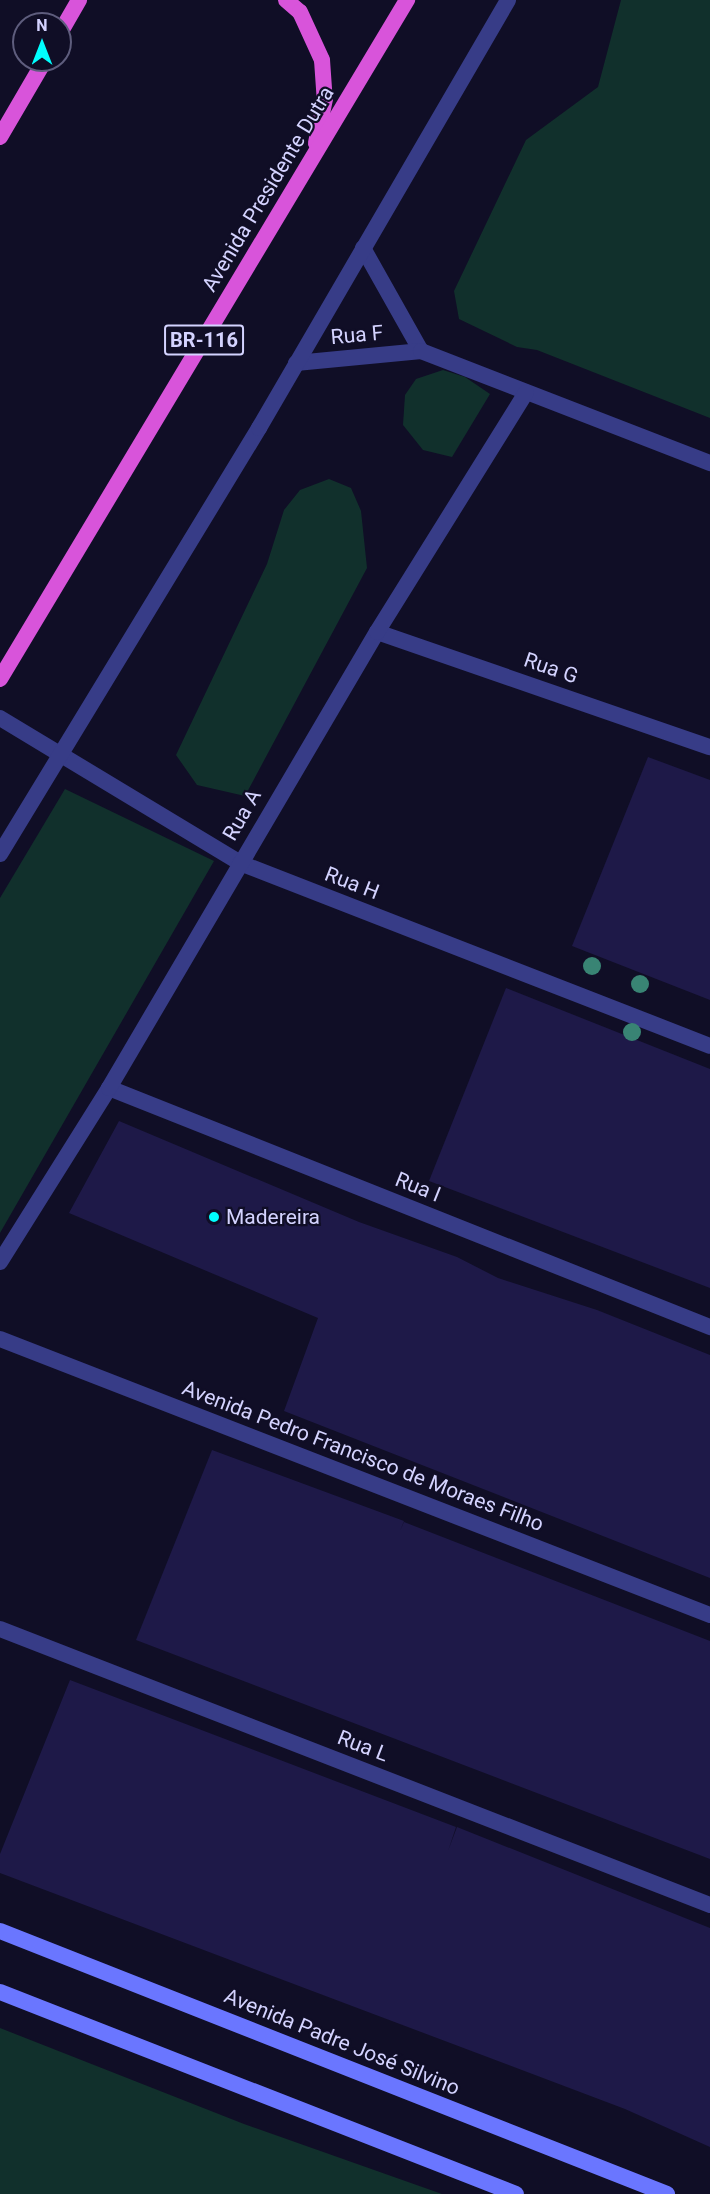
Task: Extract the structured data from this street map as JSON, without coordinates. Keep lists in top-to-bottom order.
{
  "streets": {
    "highway": ["Avenida Presidente Dutra", "BR-116"],
    "main road": ["Avenida Padre José Silvino"],
    "street": [
      "Rua F",
      "Rua G",
      "Rua A",
      "Rua H",
      "Rua I",
      "Avenida Pedro Francisco de Moraes Filho",
      "Rua L"
    ]
  },
  "crossings": [
    ["Rua F", "Rua A"],
    ["Rua G", "Rua A"],
    ["Rua A", "Rua H"],
    ["Rua A", "Rua I"]
  ],
  "places": ["Madereira"],
  "north": "top"
}
